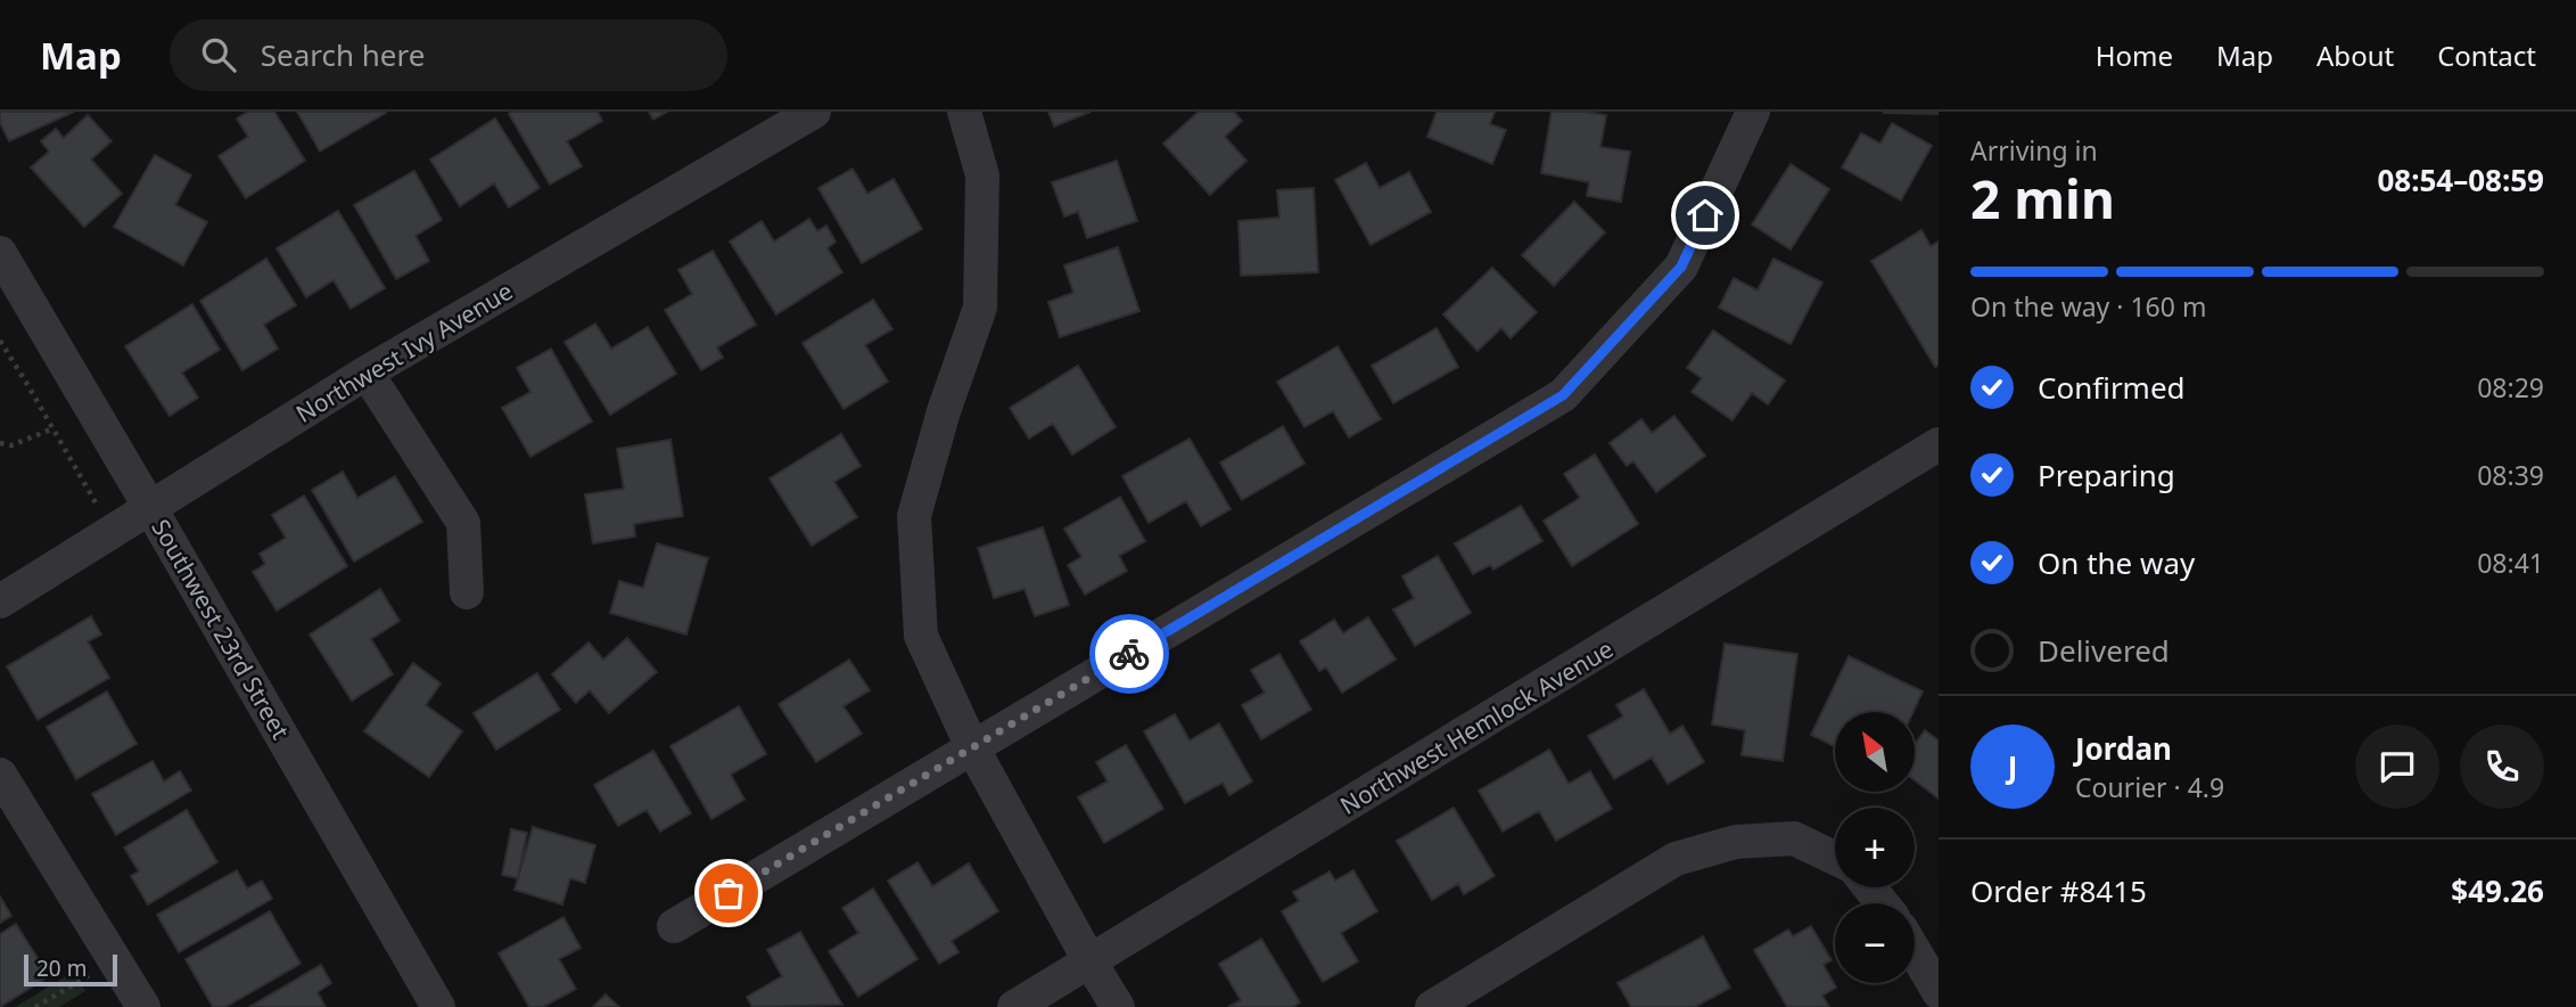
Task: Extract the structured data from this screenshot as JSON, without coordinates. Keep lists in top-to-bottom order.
{
  "streets": {
    "street": ["Northwest Ivy Avenue", "Southwest 23rd Street", "Northwest Hemlock Avenue"]
  },
  "crossings": [
    ["Northwest Ivy Avenue", "Southwest 23rd Street"]
  ],
  "scale_bar": "20 m",
  "north": "top left",
  "page": {
    "header": "Map",
    "search": "Search here",
    "nav": [
      "Home",
      "Map",
      "About",
      "Contact"
    ],
    "heading": ["2 min", "Arriving in", "08:54–08:59"],
    "panel": [
      "Jordan",
      "Courier · 4.9",
      "Order #8415",
      "$49.26"
    ],
    "bar": "On the way · 160 m",
    "list": [
      ["Confirmed", "08:29"],
      ["Preparing", "08:39"],
      ["On the way", "08:41"],
      "Delivered"
    ],
    "map_buttons": ["+", "−"],
    "round": "J",
    "scale": "20 m"
  }
}
